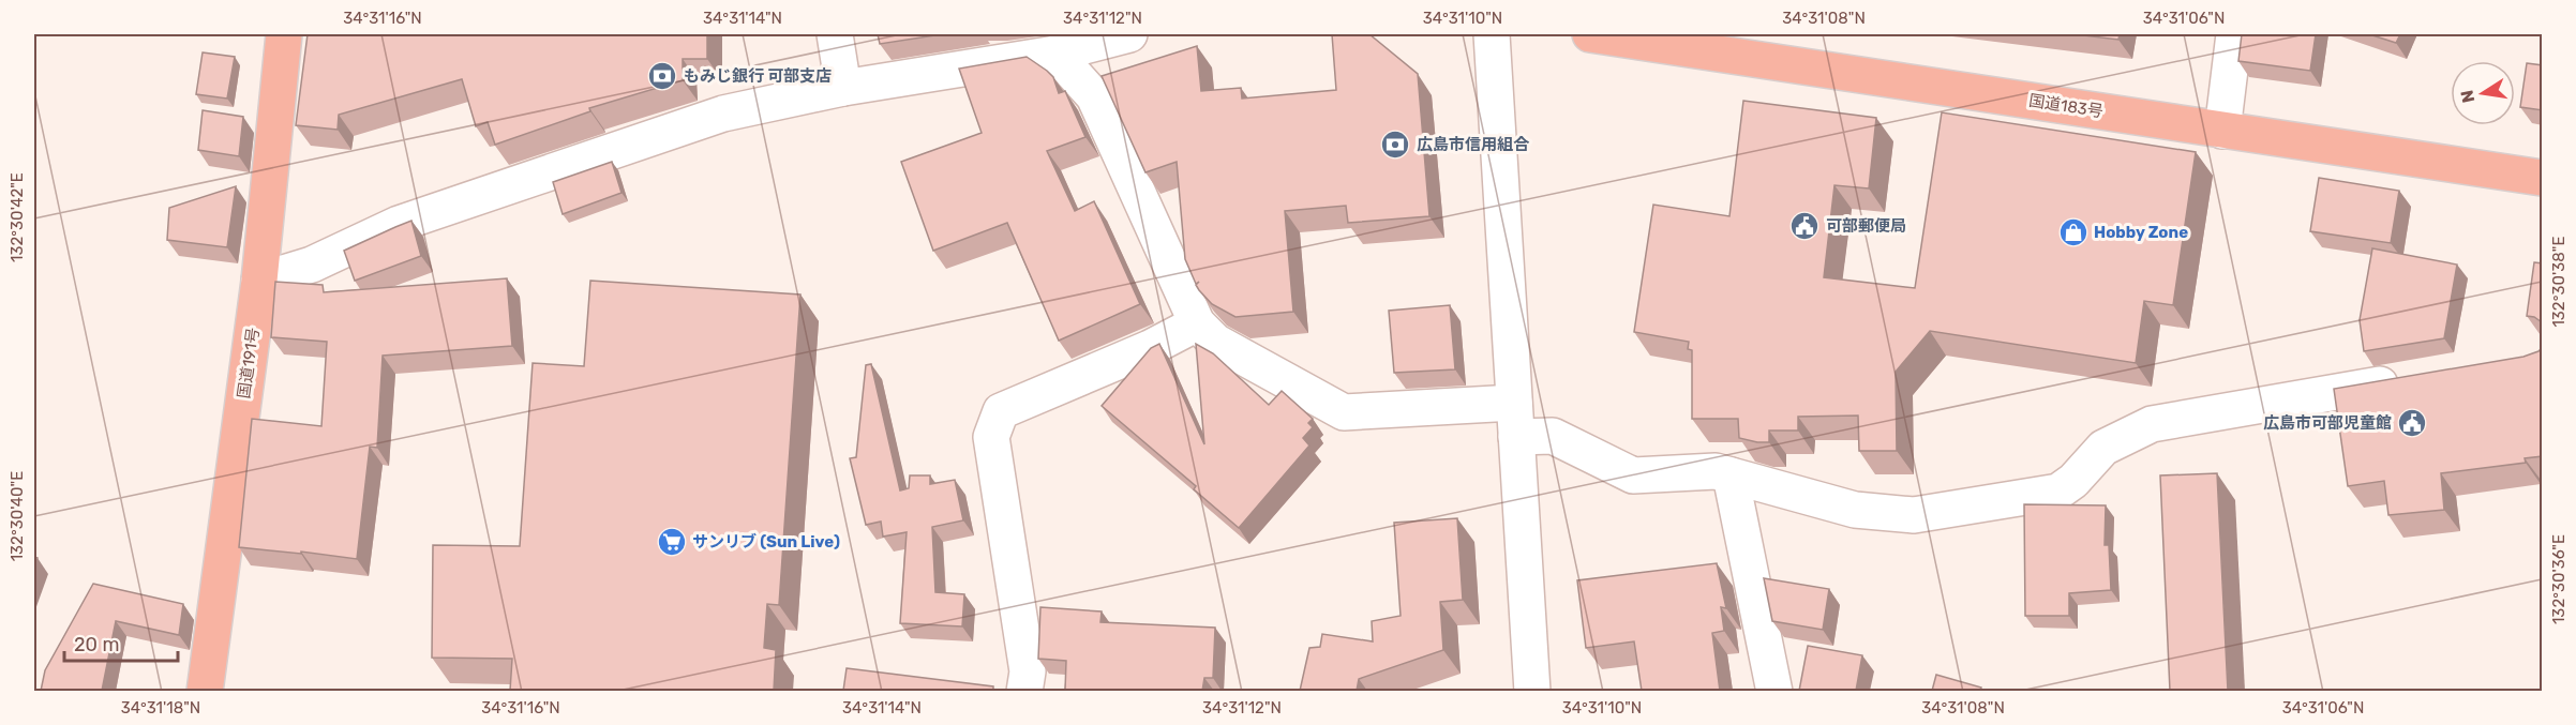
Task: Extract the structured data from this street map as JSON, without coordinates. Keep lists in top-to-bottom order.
{
  "streets": {
    "highway": ["国道183号", "国道191号"]
  },
  "places": {
    "bank": ["もみじ銀行 可部支店", "広島市信用組合"],
    "public building": ["可部郵便局", "広島市可部児童館"],
    "shop": ["Hobby Zone"],
    "supermarket": ["サンリブ (Sun Live)"]
  },
  "scale_bar": "20 m",
  "north": "left",
  "coordinates": [
    "34°31'16\"N",
    "34°31'14\"N",
    "34°31'12\"N",
    "34°31'10\"N",
    "34°31'08\"N",
    "34°31'06\"N",
    "132°30'42\"E",
    "132°30'38\"E",
    "132°30'40\"E",
    "132°30'36\"E",
    "34°31'18\"N"
  ]
}
